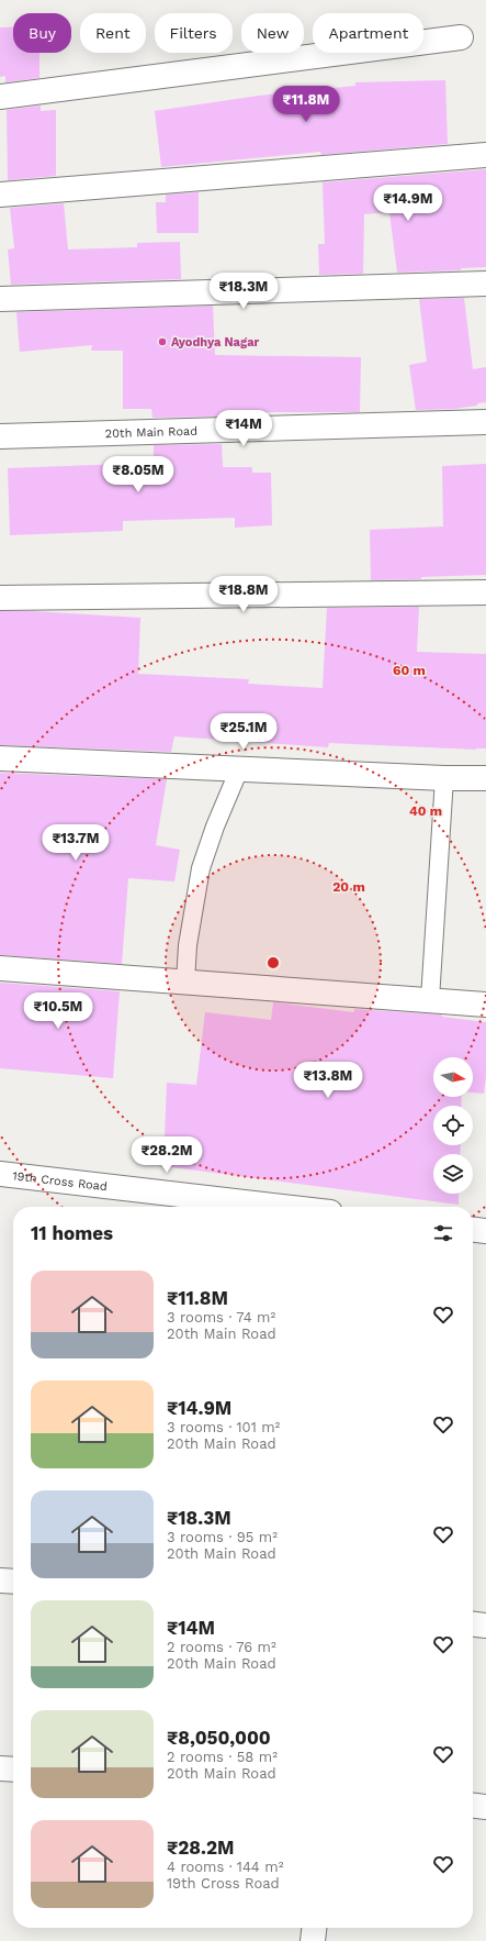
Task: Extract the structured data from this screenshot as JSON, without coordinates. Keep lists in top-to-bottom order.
{
  "streets": {
    "street": ["20th Main Road", "19th Cross Road"]
  },
  "places": ["Ayodhya Nagar"],
  "north": "right",
  "page": {
    "chip": [
      "Buy",
      "Rent",
      "Filters",
      "New",
      "Apartment"
    ],
    "price": [
      "₹11.8M",
      "₹14.9M",
      "₹18.3M",
      "₹14M",
      "₹8.05M",
      "₹18.8M",
      "₹25.1M",
      "₹13.7M",
      "₹10.5M",
      "₹13.8M",
      "₹28.2M"
    ],
    "heading": "11 homes",
    "list": [
      {
        "name": "₹11.8M",
        "note": "3 rooms · 74 m² · 20th Main Road"
      },
      {
        "name": "₹14.9M",
        "note": "3 rooms · 101 m² · 20th Main Road"
      },
      {
        "name": "₹18.3M",
        "note": "3 rooms · 95 m² · 20th Main Road"
      },
      {
        "name": "₹14M",
        "note": "2 rooms · 76 m² · 20th Main Road"
      },
      {
        "name": "₹8,050,000",
        "note": "2 rooms · 58 m² · 20th Main Road"
      },
      {
        "name": "₹28.2M",
        "note": "4 rooms · 144 m² · 19th Cross Road"
      }
    ]
  },
  "rings": ["60 m", "40 m", "20 m"]
}
